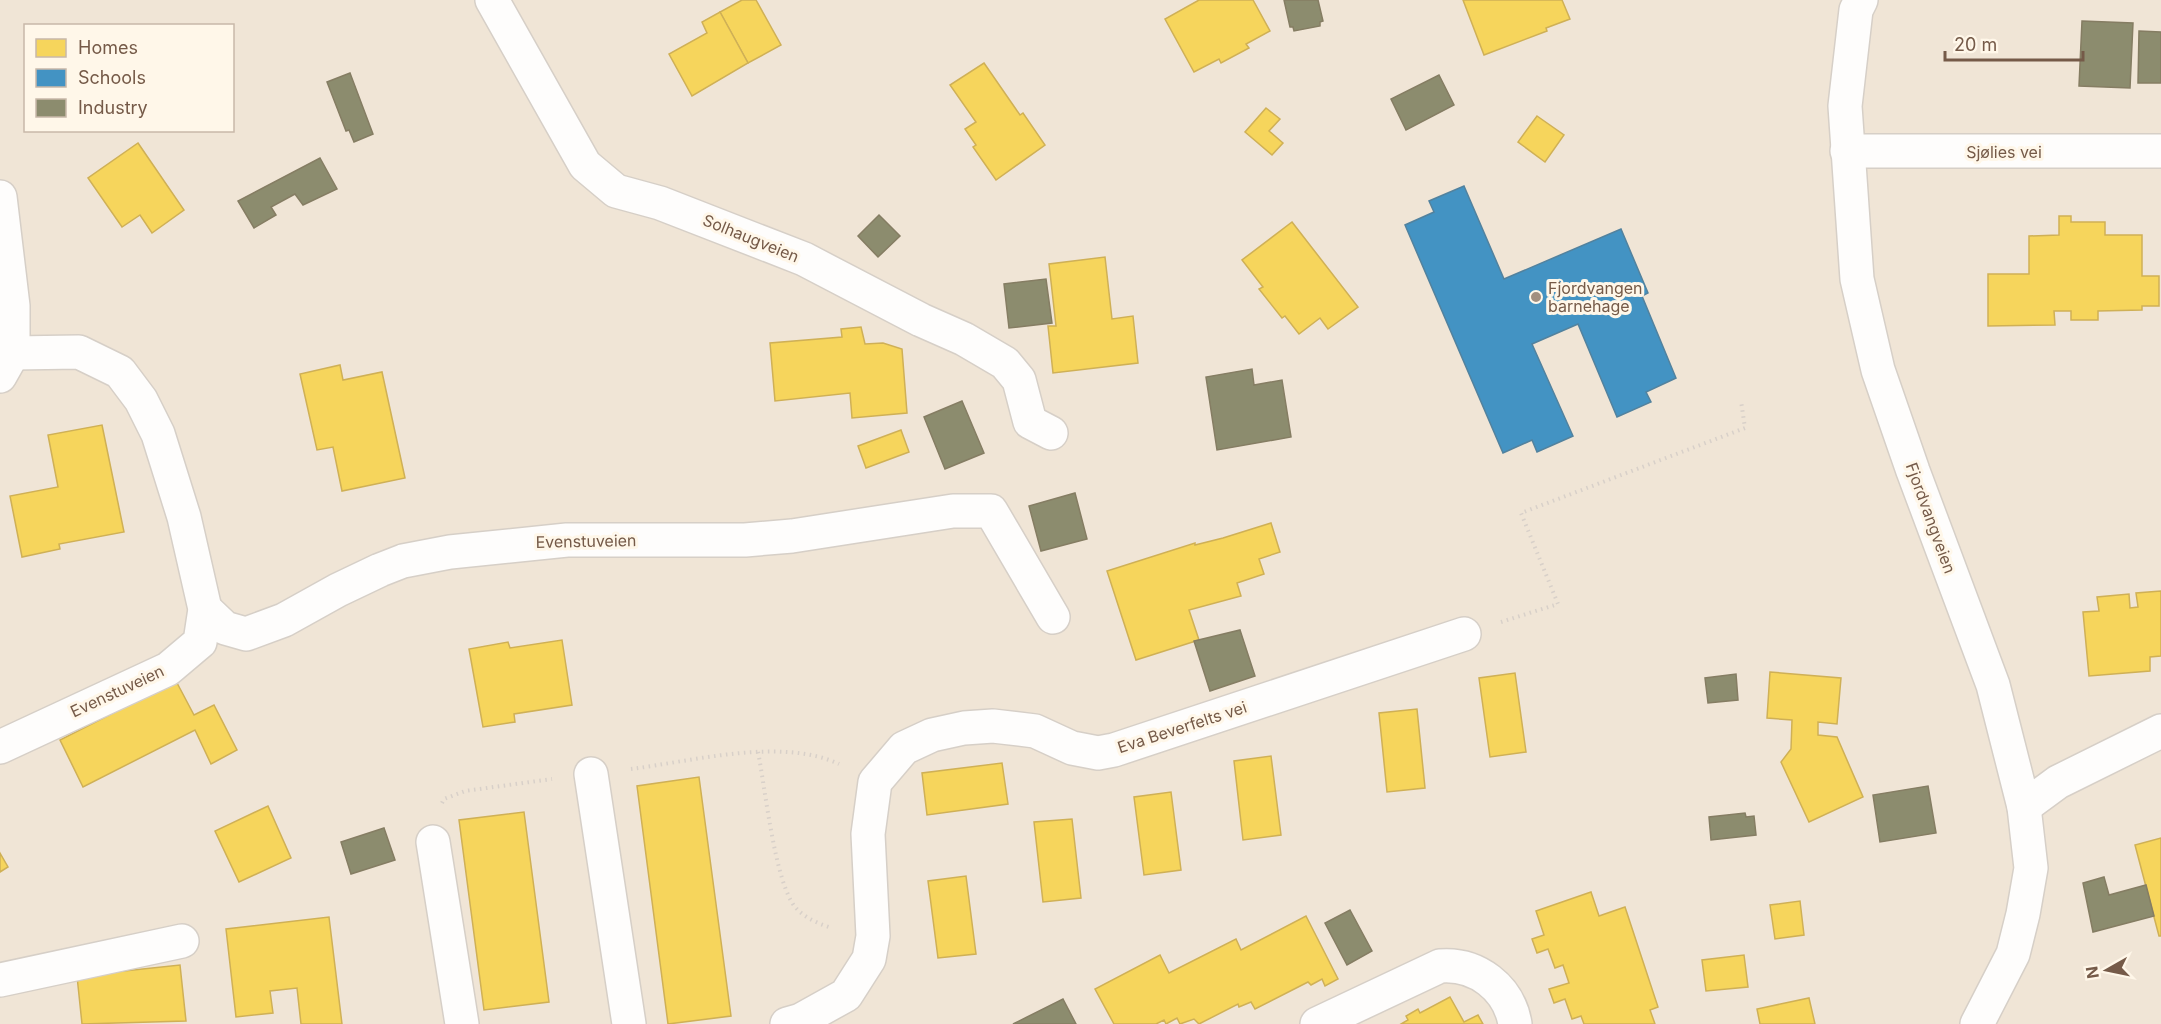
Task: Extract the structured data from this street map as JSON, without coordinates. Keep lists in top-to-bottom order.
{
  "streets": {
    "street": [
      "Sjølies vei",
      "Solhaugveien",
      "Fjordvangveien",
      "Evenstuveien",
      "Eva Beverfelts vei"
    ]
  },
  "crossings": [
    ["Sjølies vei", "Fjordvangveien"]
  ],
  "places": ["Fjordvangen barnehage"],
  "legend": ["Homes", "Schools", "Industry"],
  "scale_bar": "20 m",
  "north": "left"
}
